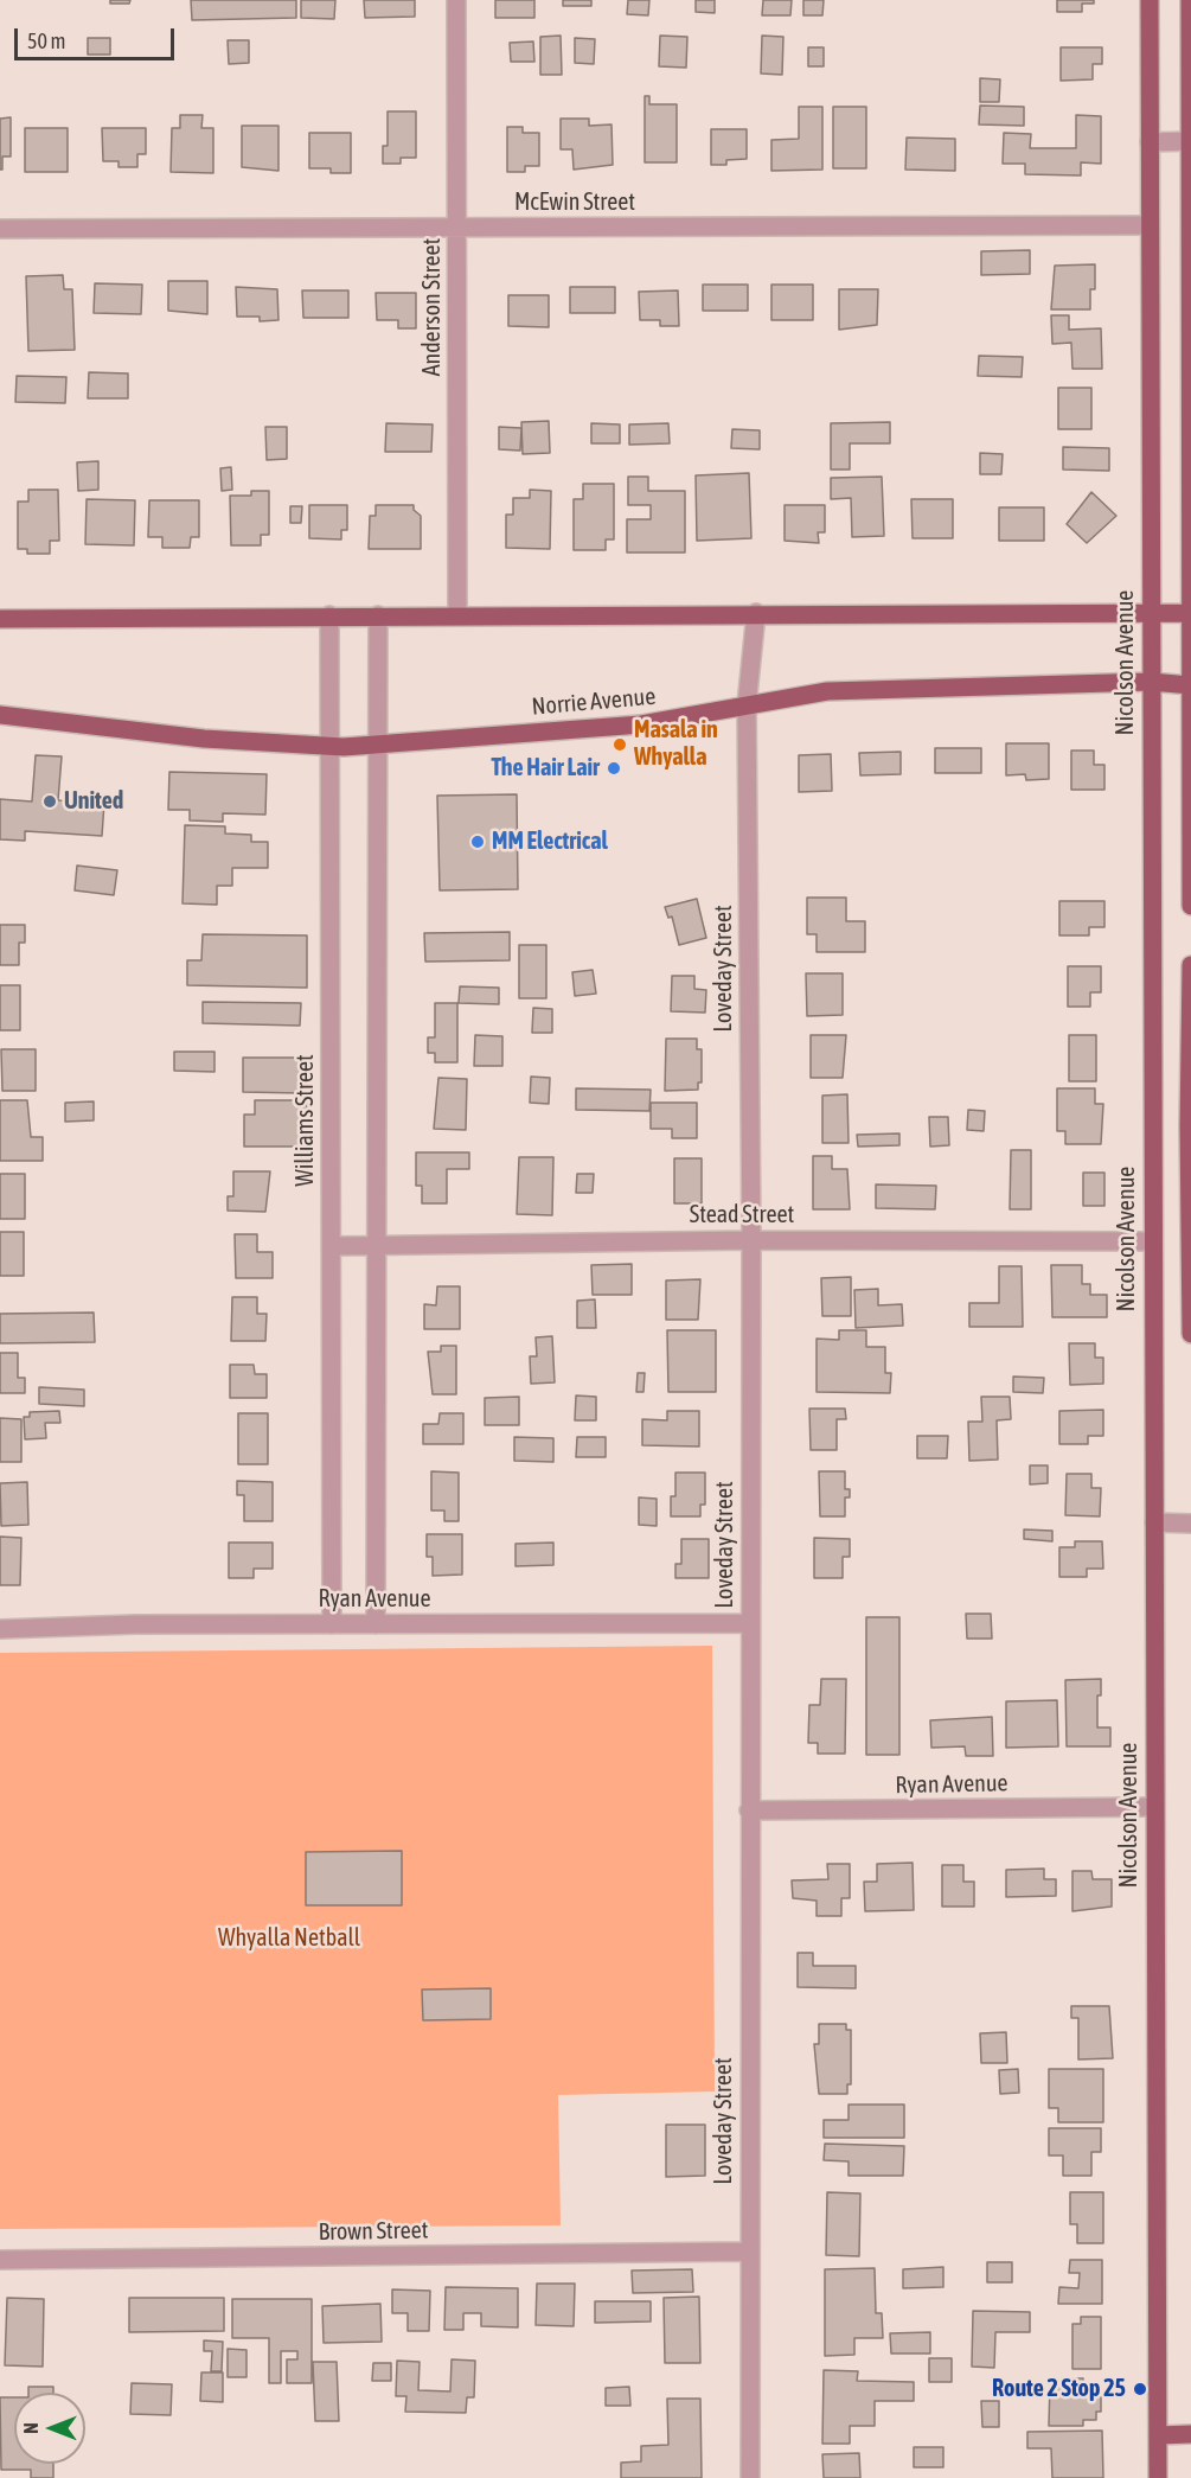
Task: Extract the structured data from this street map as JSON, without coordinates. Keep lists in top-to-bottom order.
{
  "streets": {
    "main road": ["Nicolson Avenue", "Norrie Avenue"],
    "street": [
      "McEwin Street",
      "Anderson Street",
      "Loveday Street",
      "Williams Street",
      "Stead Street",
      "Ryan Avenue",
      "Brown Street"
    ]
  },
  "crossings": [
    ["McEwin Street", "Anderson Street"],
    ["McEwin Street", "Nicolson Avenue"],
    ["Nicolson Avenue", "Norrie Avenue"],
    ["Nicolson Avenue", "Stead Street"],
    ["Nicolson Avenue", "Ryan Avenue"],
    ["Norrie Avenue", "Loveday Street"],
    ["Norrie Avenue", "Williams Street"],
    ["Loveday Street", "Stead Street"],
    ["Loveday Street", "Ryan Avenue"],
    ["Loveday Street", "Brown Street"],
    ["Williams Street", "Stead Street"],
    ["Williams Street", "Ryan Avenue"]
  ],
  "parks": ["Whyalla Netball"],
  "places": [
    "Masala in Whyalla",
    "The Hair Lair",
    "United",
    "MM Electrical",
    "Route 2 Stop 25"
  ],
  "scale_bar": "50 m",
  "north": "left"
}
